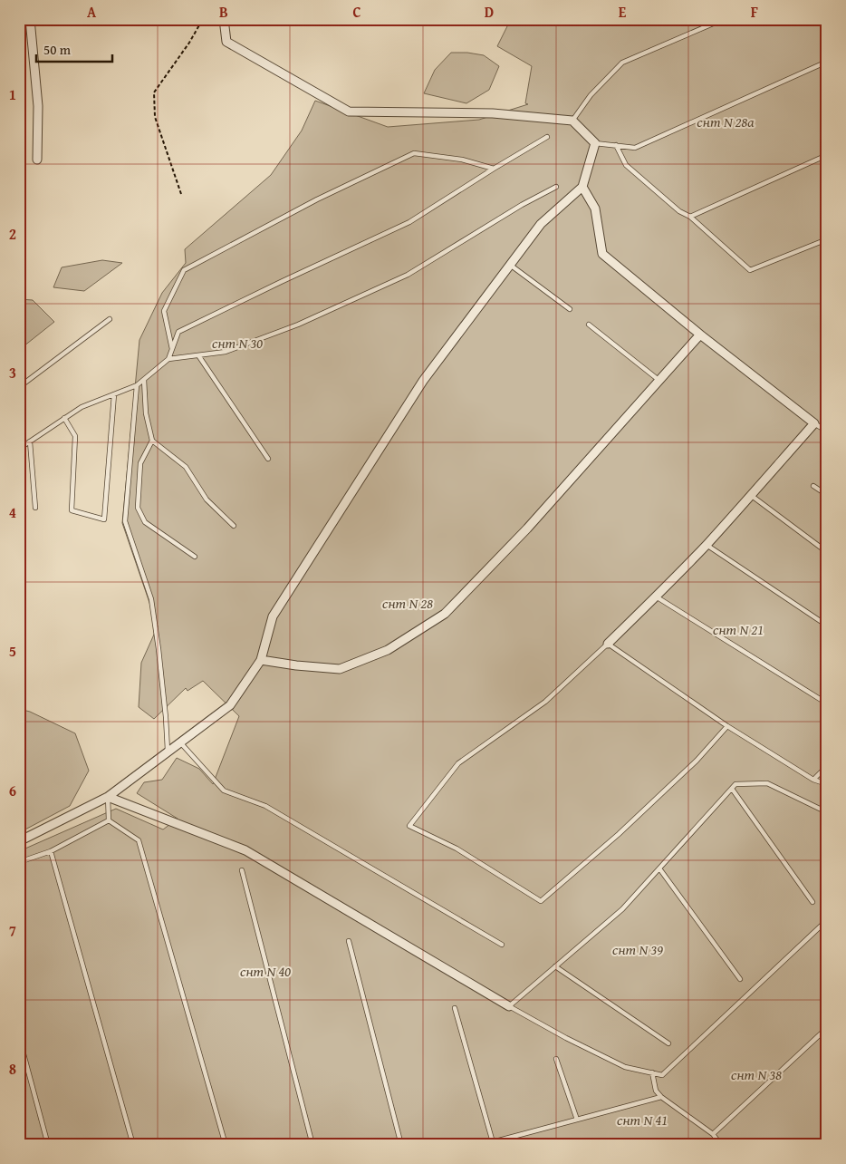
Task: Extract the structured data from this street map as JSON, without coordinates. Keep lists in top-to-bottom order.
{
  "parks": [
    "снт N 28а",
    "снт N 30",
    "снт N 28",
    "снт N 21",
    "снт N 39",
    "снт N 40",
    "снт N 38",
    "снт N 41"
  ],
  "scale_bar": "50 m",
  "grid": {
    "columns": [
      "A",
      "B",
      "C",
      "D",
      "E",
      "F"
    ],
    "rows": [
      "1",
      "2",
      "3",
      "4",
      "5",
      "6",
      "7",
      "8"
    ]
  }
}
